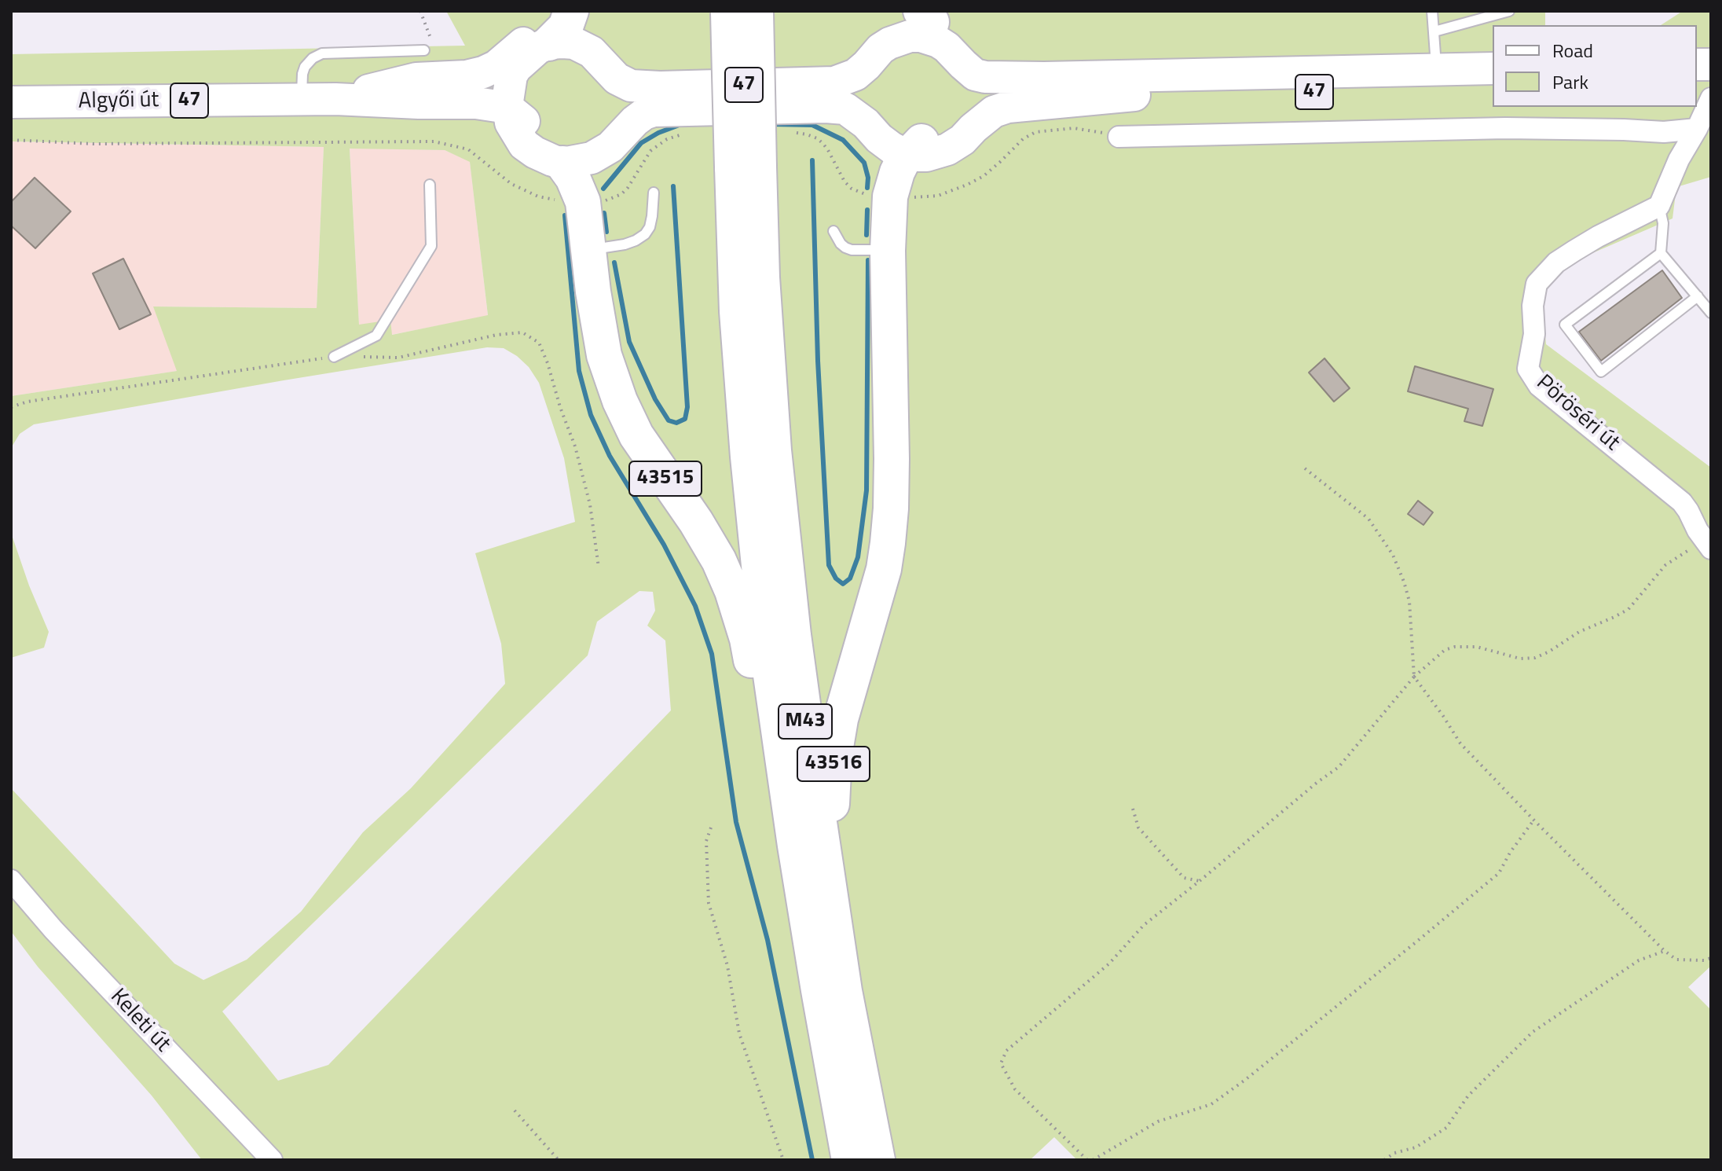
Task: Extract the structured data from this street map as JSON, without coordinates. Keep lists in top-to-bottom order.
{
  "streets": {
    "highway": ["43515", "M43", "43516"],
    "main road": ["47", "Algyői út"],
    "street": ["Pöröséri út", "Keleti út"]
  },
  "crossings": [
    ["47", "Algyői út"],
    ["47", "43515"],
    ["47", "43516"],
    ["43515", "M43"],
    ["M43", "43516"]
  ],
  "legend": ["Road", "Park"]
}
